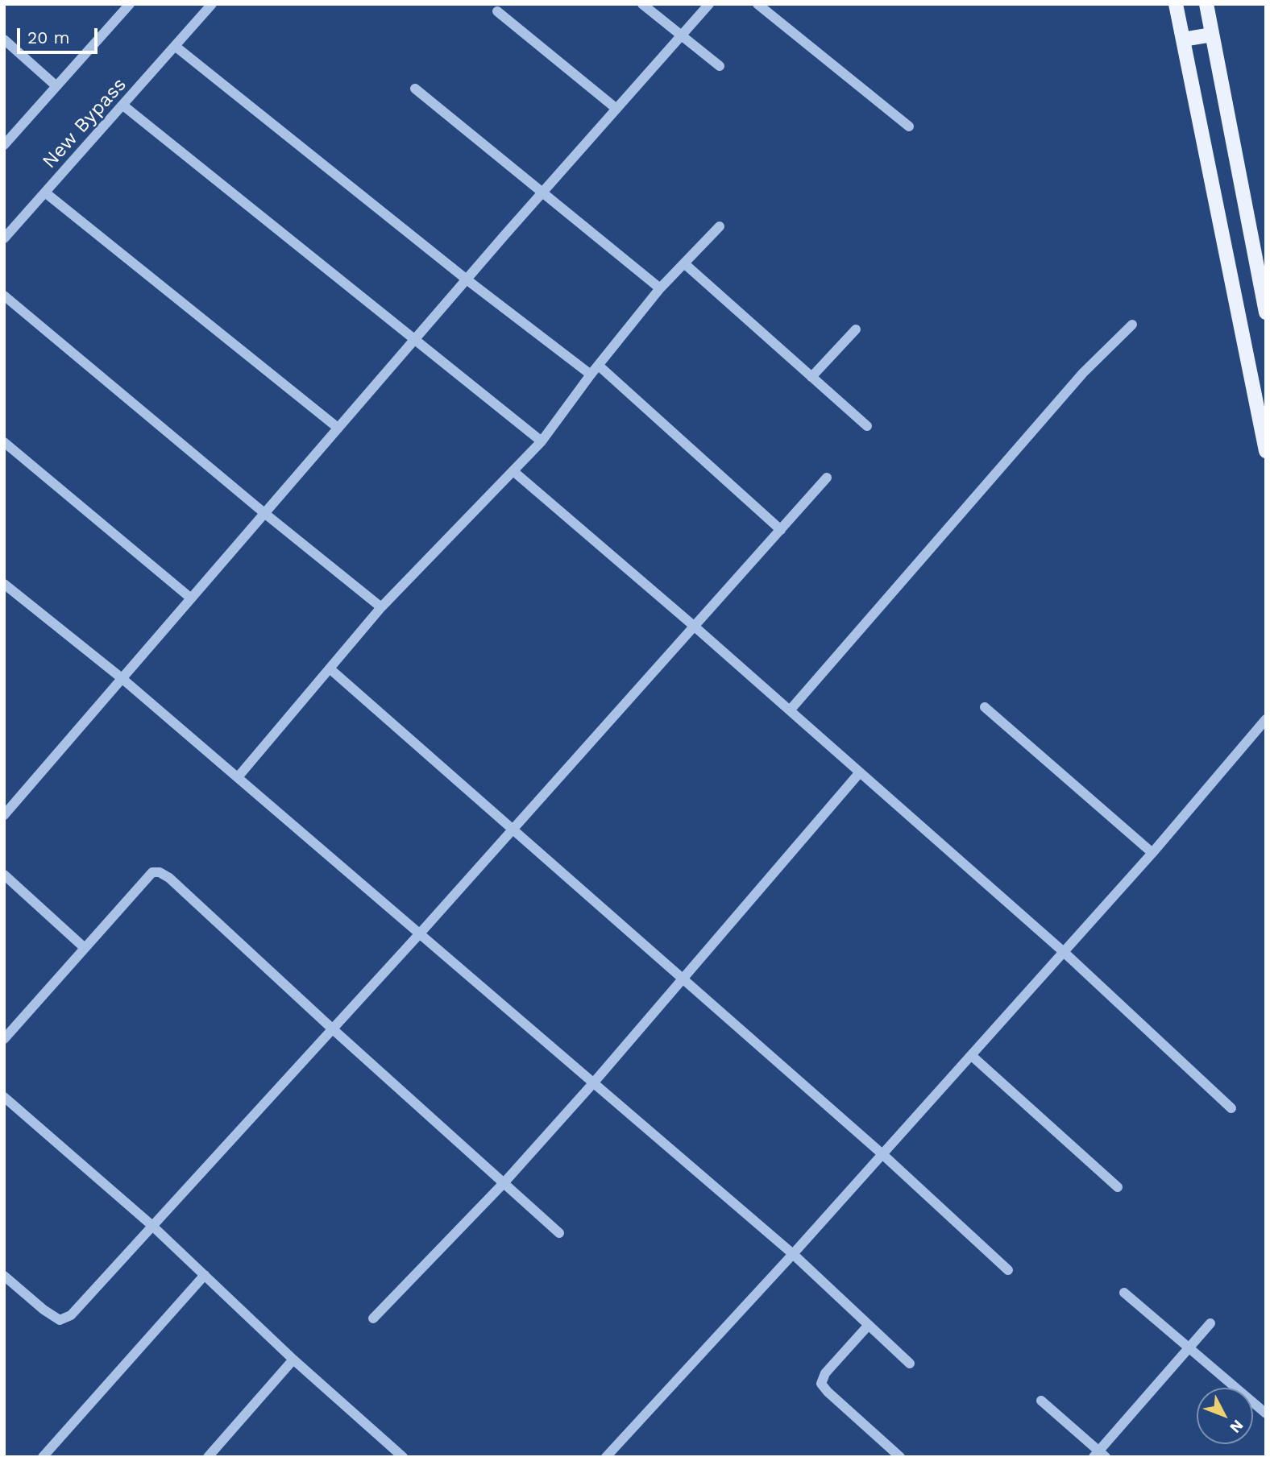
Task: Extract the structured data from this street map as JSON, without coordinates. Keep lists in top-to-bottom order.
{
  "streets": {
    "street": ["New Bypass"]
  },
  "scale_bar": "20 m",
  "north": "bottom right"
}
